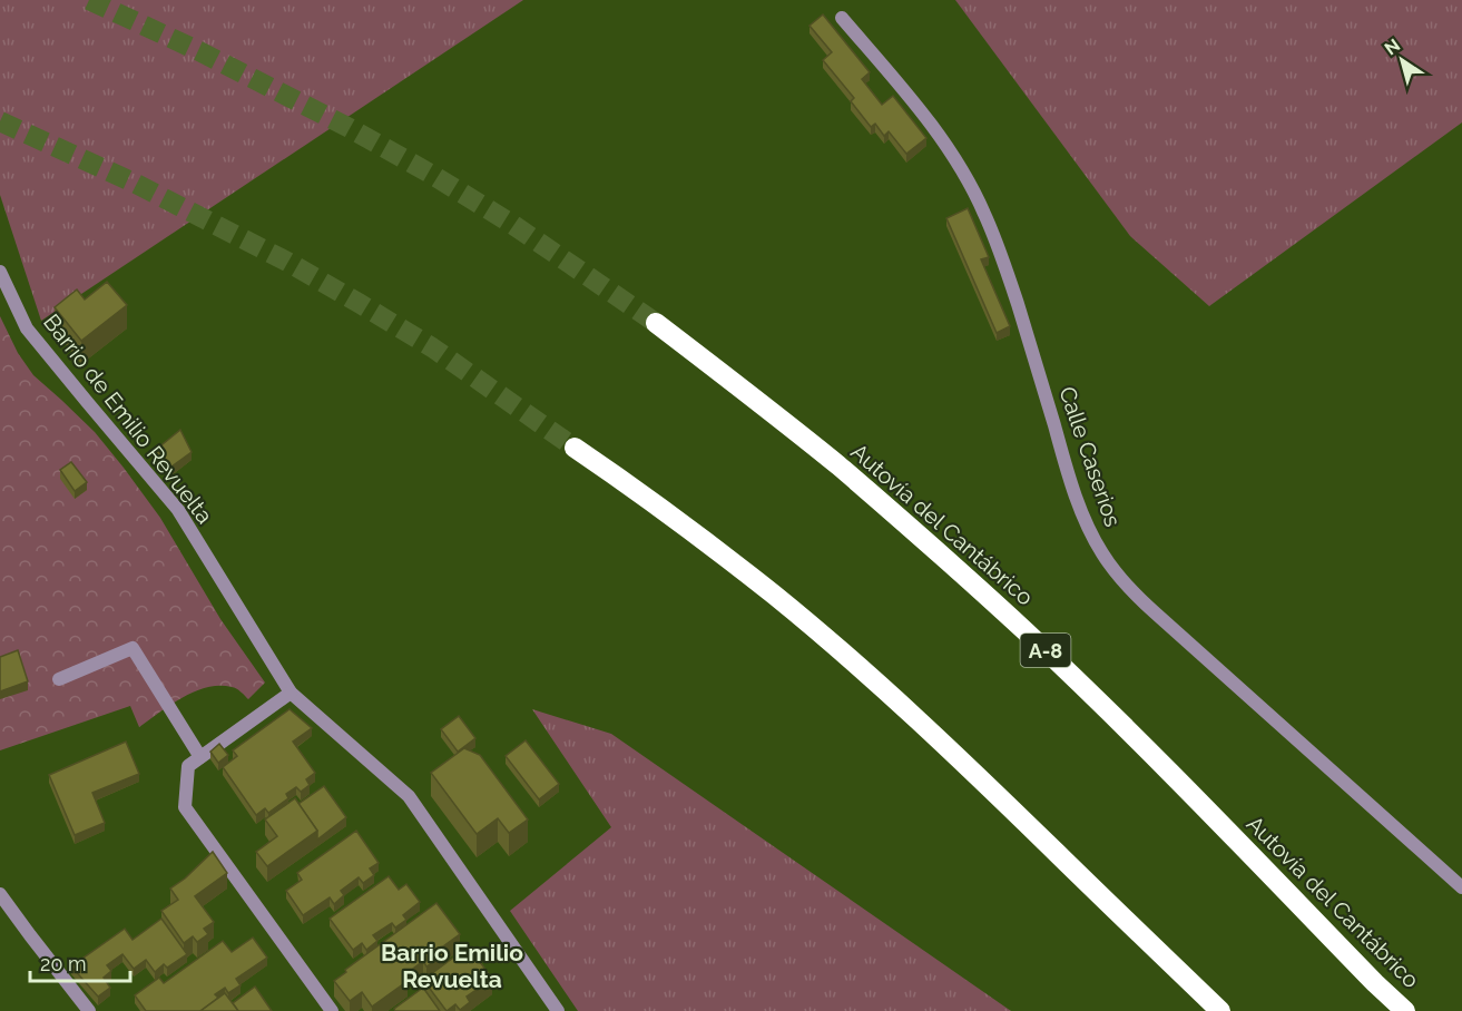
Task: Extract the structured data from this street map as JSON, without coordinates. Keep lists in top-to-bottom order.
{
  "streets": {
    "highway": ["Autovía del Cantábrico", "A-8"],
    "street": ["Barrio de Emilio Revuelta", "Calle Caserios"]
  },
  "districts": ["Barrio Emilio Revuelta"],
  "scale_bar": "20 m",
  "north": "top left"
}
